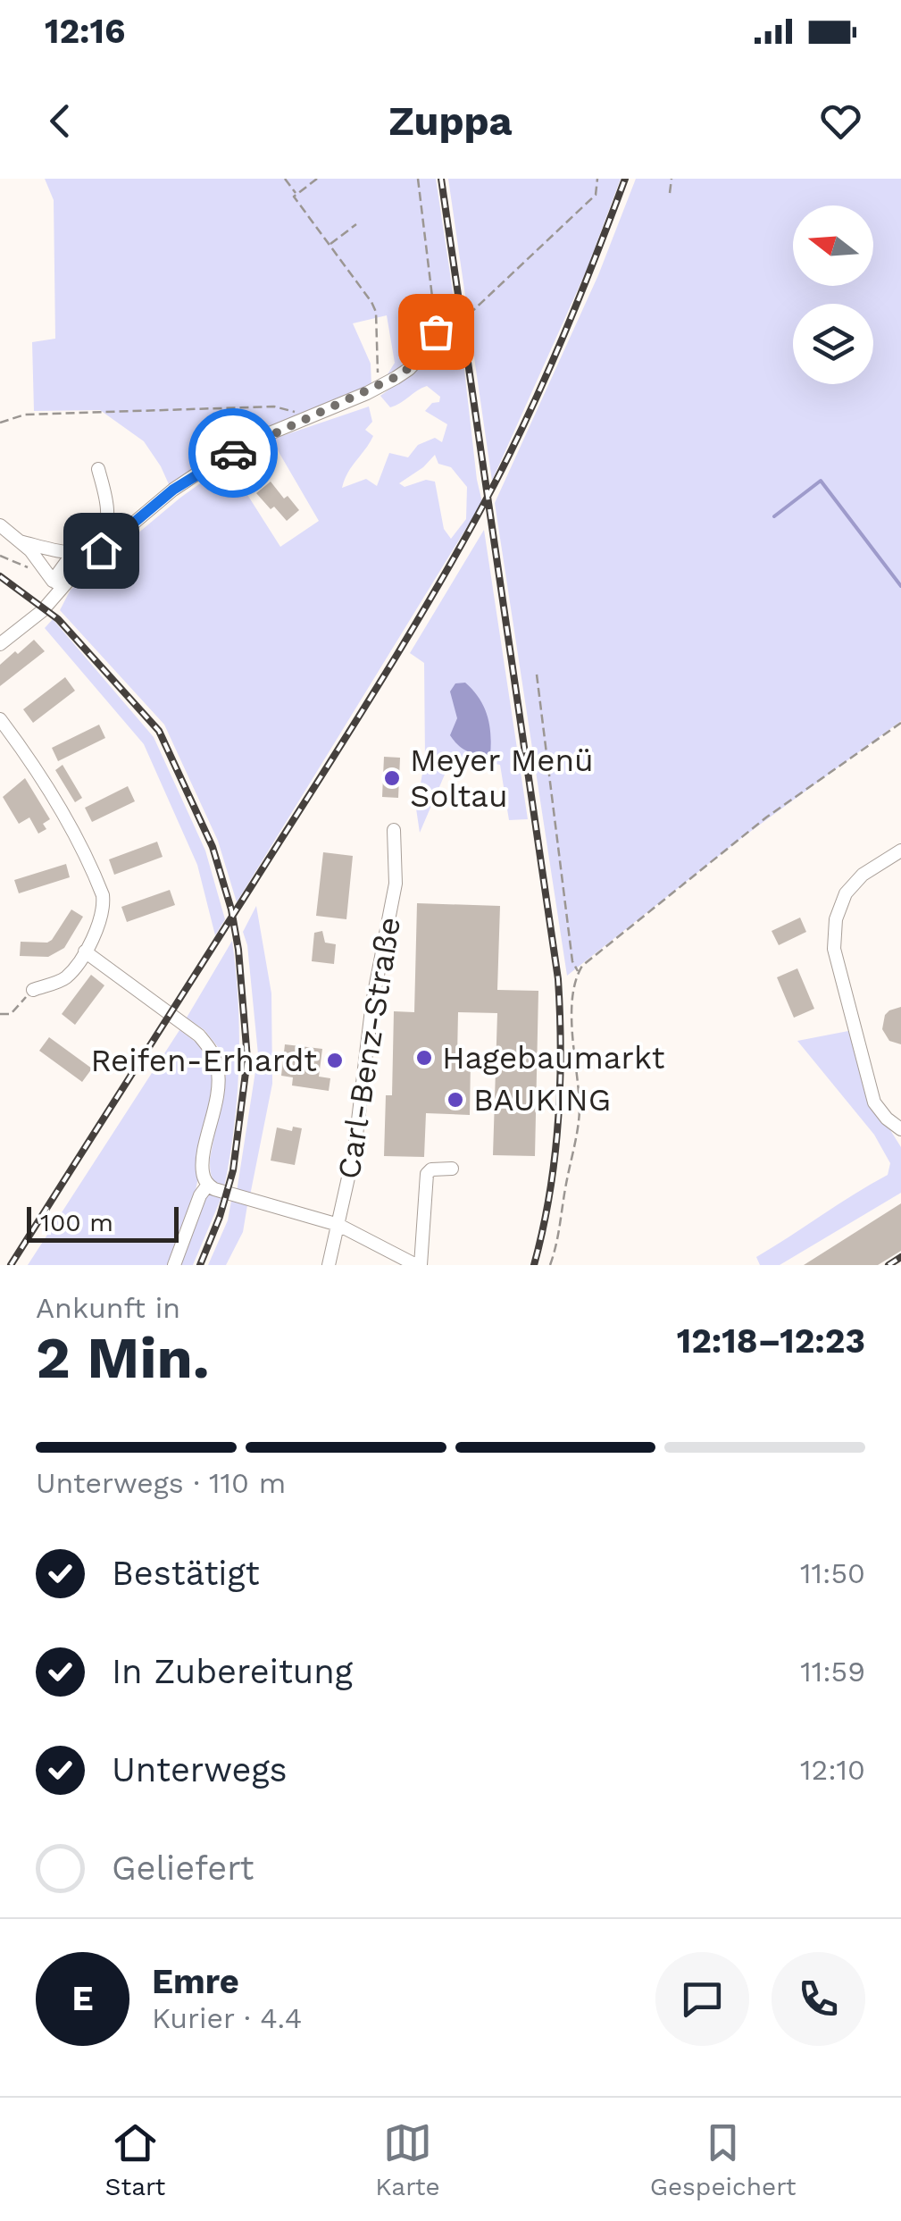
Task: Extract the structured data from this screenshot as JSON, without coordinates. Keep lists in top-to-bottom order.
{
  "streets": {
    "street": ["Carl-Benz-Straße"]
  },
  "places": [
    "Meyer Menü Soltau",
    "Hagebaumarkt",
    "Reifen-Erhardt",
    "BAUKING"
  ],
  "scale_bar": "100 m",
  "north": "left",
  "page": {
    "status": "12:16",
    "header": "Zuppa",
    "scale": "100 m",
    "heading": ["2 Min.", "Ankunft in", "12:18–12:23"],
    "panel": ["Emre", "Kurier · 4.4"],
    "bar": "Unterwegs · 110 m",
    "list": [
      ["Bestätigt", "11:50"],
      ["In Zubereitung", "11:59"],
      ["Unterwegs", "12:10"],
      "Geliefert"
    ],
    "round": "E",
    "tabs": ["Start", "Karte", "Gespeichert"]
  }
}
